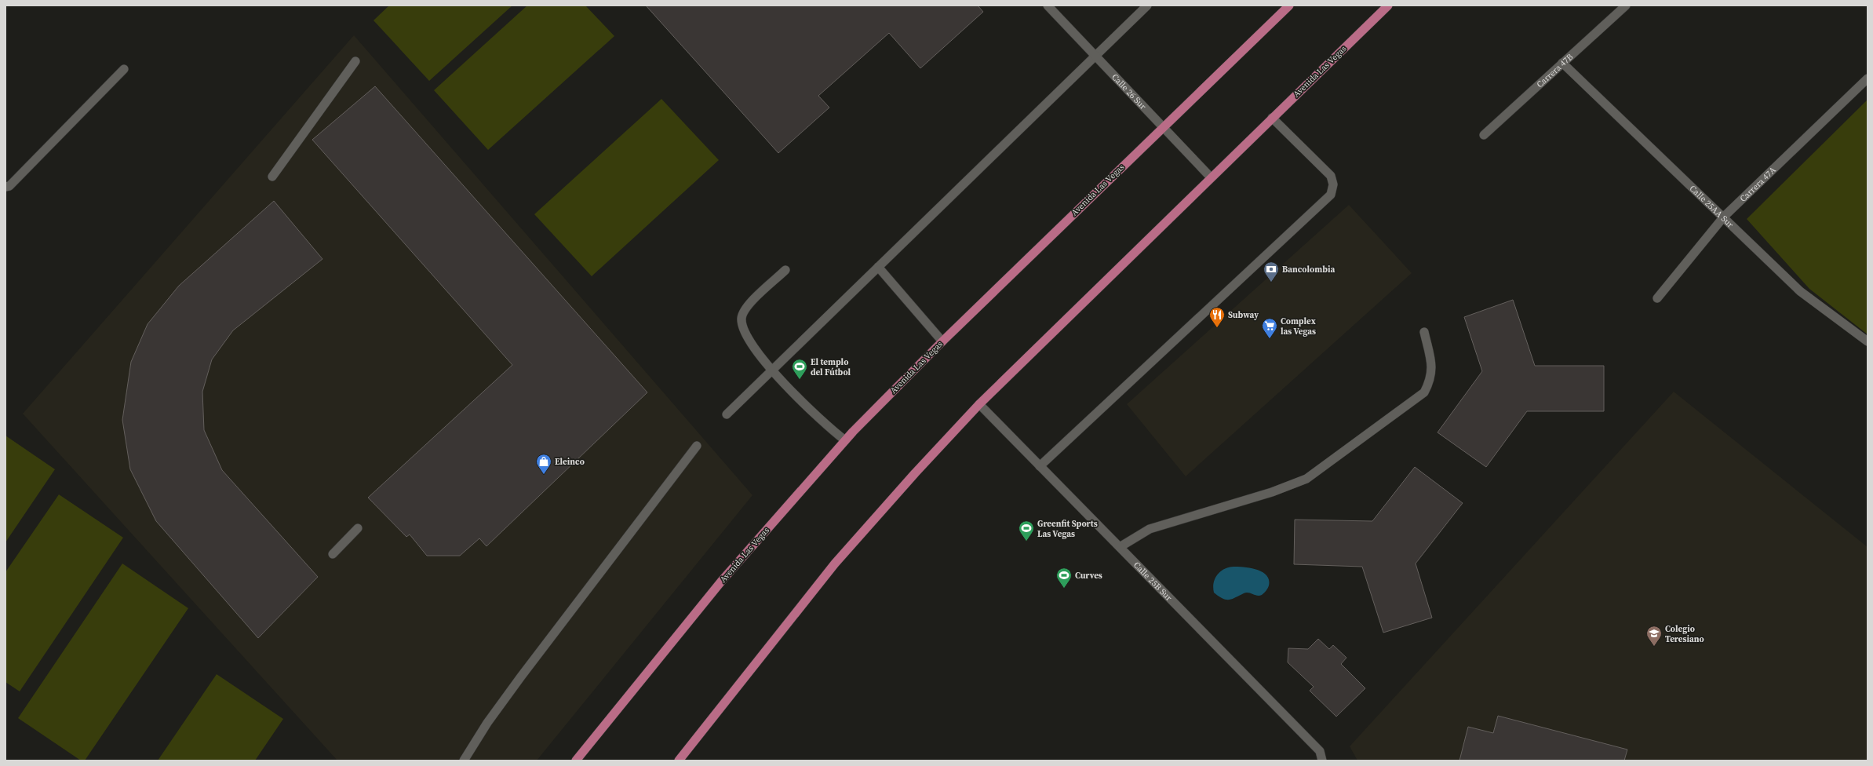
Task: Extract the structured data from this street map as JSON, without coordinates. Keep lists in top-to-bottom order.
{
  "streets": {
    "main road": ["Avenida Las Vegas"],
    "street": [
      "Carrera 47B",
      "Calle 26 Sur",
      "Carrera 47A",
      "Calle 25AA Sur",
      "Calle 25B Sur"
    ]
  },
  "crossings": [
    ["Carrera 47B", "Calle 25AA Sur"],
    ["Avenida Las Vegas", "Calle 26 Sur"],
    ["Avenida Las Vegas", "Calle 25B Sur"],
    ["Carrera 47A", "Calle 25AA Sur"]
  ],
  "places": {
    "bank": ["Bancolombia"],
    "restaurant": ["Subway"],
    "supermarket": ["Complex las Vegas"],
    "sports": ["El templo del Fútbol", "Greenfit Sports Las Vegas", "Curves"],
    "shop": ["Eleinco"],
    "school or university": ["Colegio Teresiano"]
  }
}
